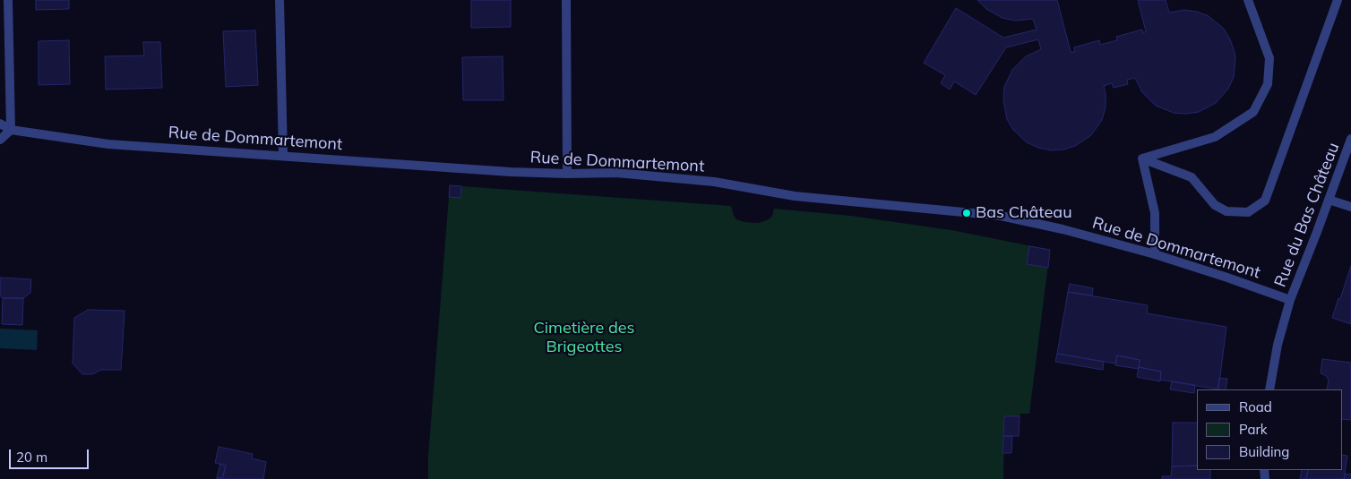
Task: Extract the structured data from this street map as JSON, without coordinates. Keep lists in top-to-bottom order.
{
  "streets": {
    "street": ["Rue de Dommartemont", "Rue du Bas Château"]
  },
  "crossings": [
    ["Rue de Dommartemont", "Rue du Bas Château"]
  ],
  "parks": ["Cimetière des Brigeottes"],
  "places": ["Bas Château"],
  "legend": ["Road", "Park", "Building"],
  "scale_bar": "20 m"
}
